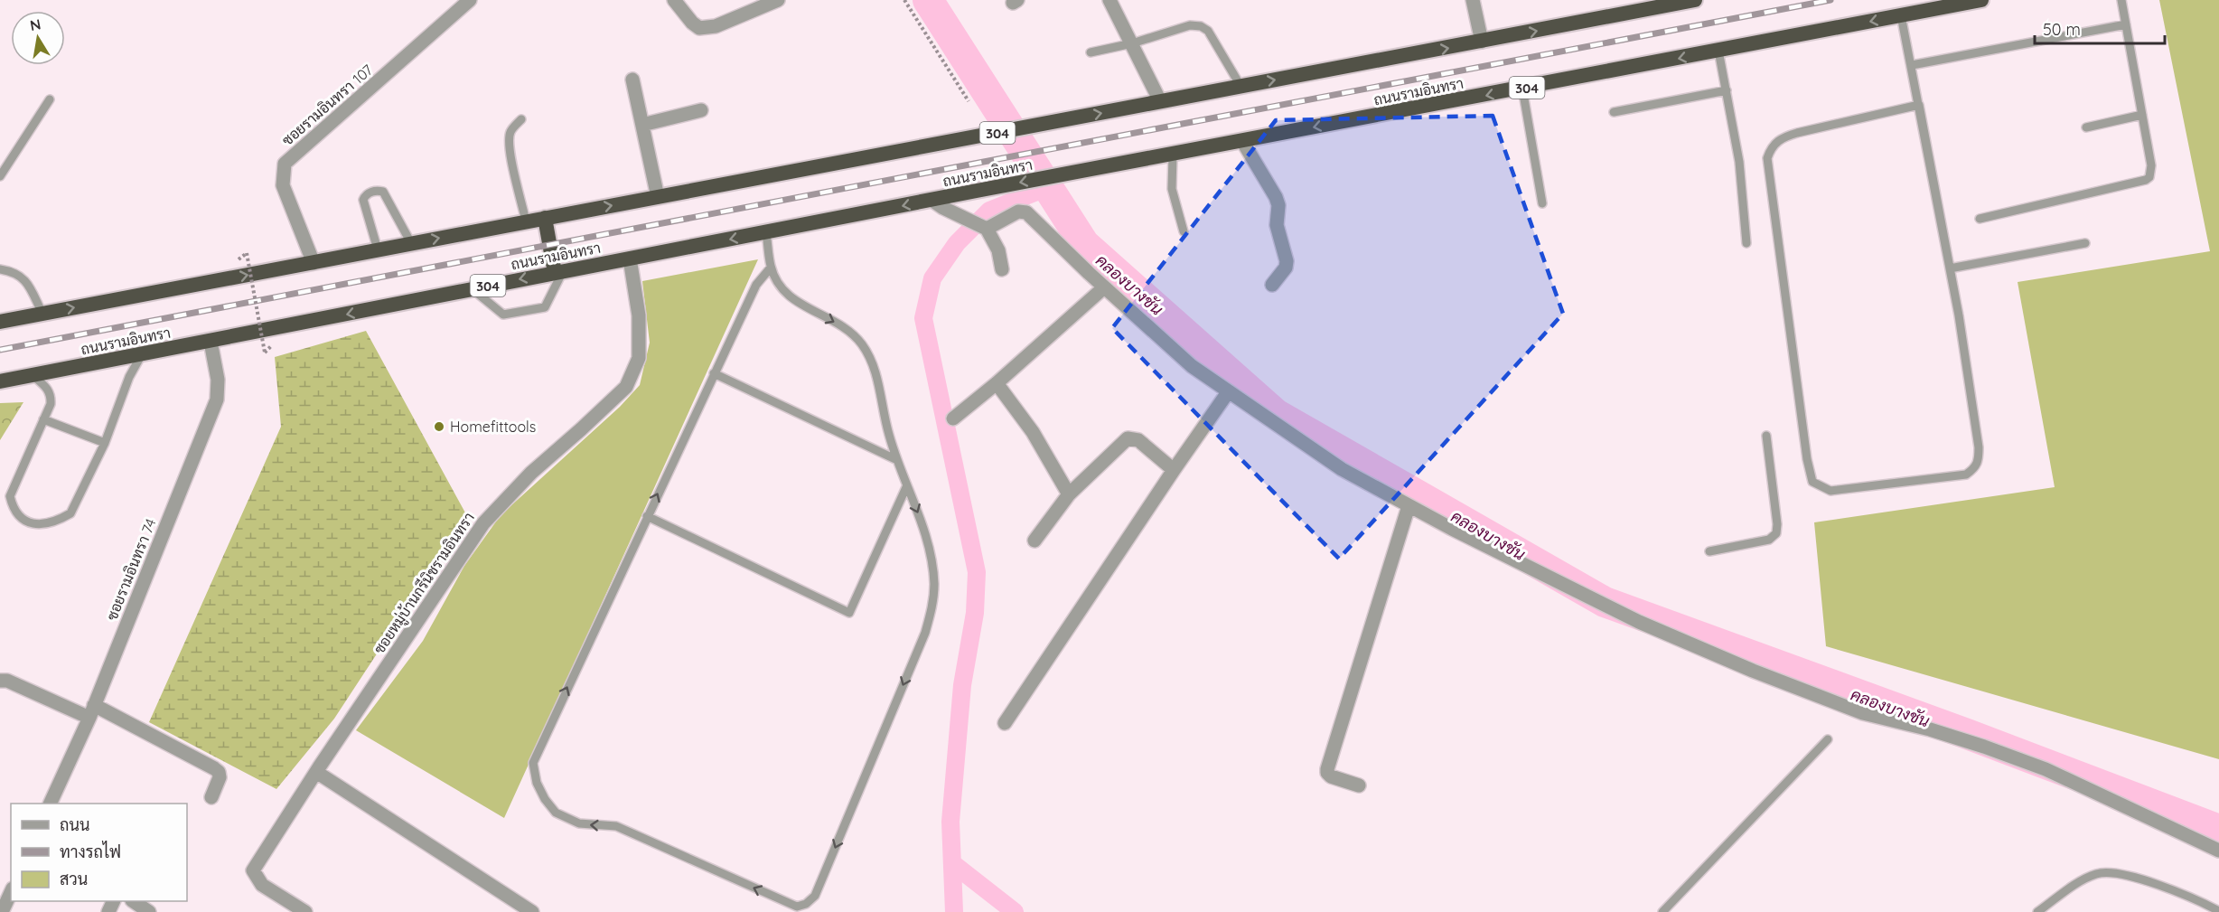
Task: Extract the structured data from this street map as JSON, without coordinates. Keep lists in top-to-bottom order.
{
  "streets": {
    "highway": ["304", "ถนนรามอินทรา"],
    "street": ["ซอยรามอินทรา 107", "ซอยรามอินทรา 74", "ซอยหมู่บ้านกรีนิชรามอินทรา"]
  },
  "crossings": [
    ["304", "ซอยรามอินทรา 107"],
    ["ถนนรามอินทรา", "ซอยรามอินทรา 74"],
    ["ถนนรามอินทรา", "ซอยหมู่บ้านกรีนิชรามอินทรา"]
  ],
  "water": ["คลองบางชัน"],
  "places": ["Homefittools"],
  "legend": ["ถนน", "ทางรถไฟ", "สวน"],
  "scale_bar": "50 m",
  "north": "top"
}
